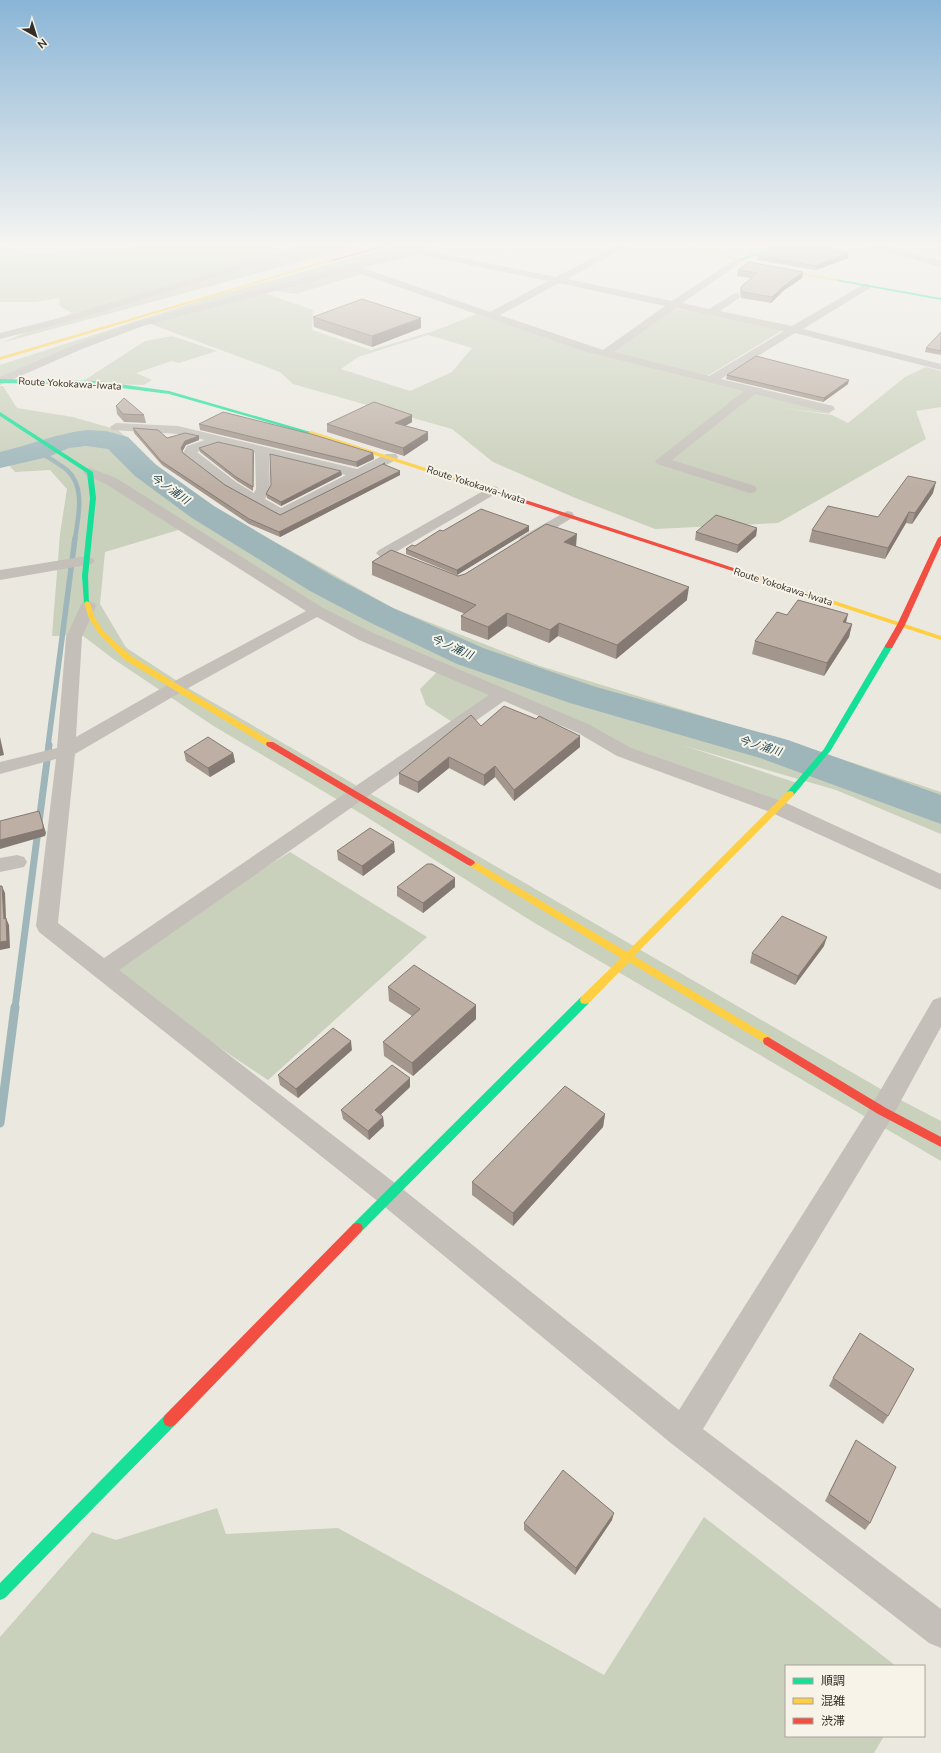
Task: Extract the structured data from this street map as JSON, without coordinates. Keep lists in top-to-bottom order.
{
  "streets": {
    "main road": ["Route Yokokawa-Iwata"]
  },
  "water": ["今ノ浦川"],
  "legend": ["順調", "混雑", "渋滞"],
  "north": "bottom right"
}
